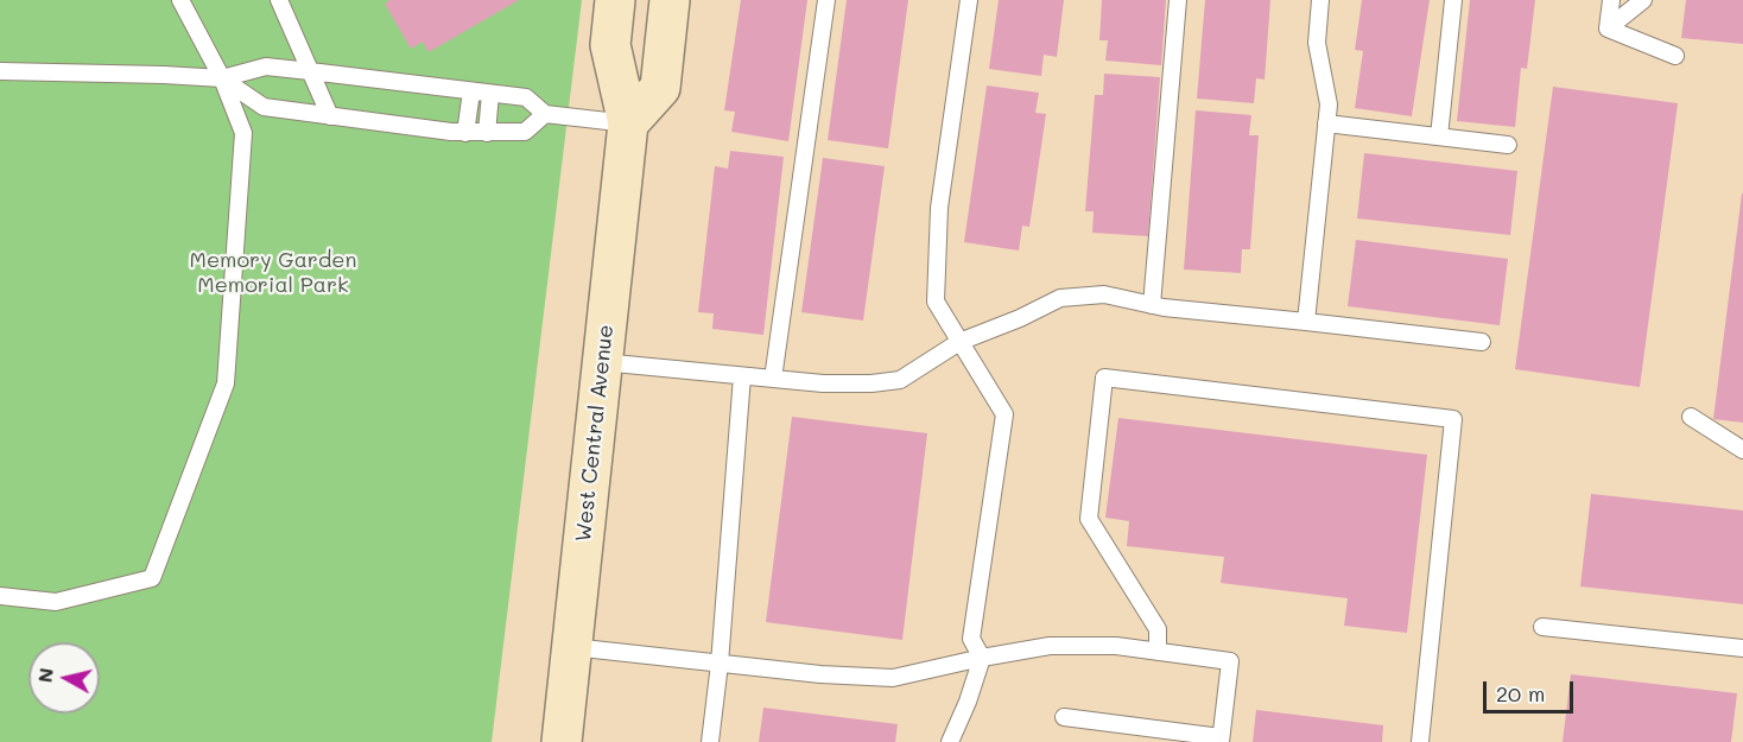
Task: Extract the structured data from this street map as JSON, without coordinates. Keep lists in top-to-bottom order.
{
  "streets": {
    "main road": ["West Central Avenue"]
  },
  "parks": ["Memory Garden Memorial Park"],
  "scale_bar": "20 m",
  "north": "left"
}
